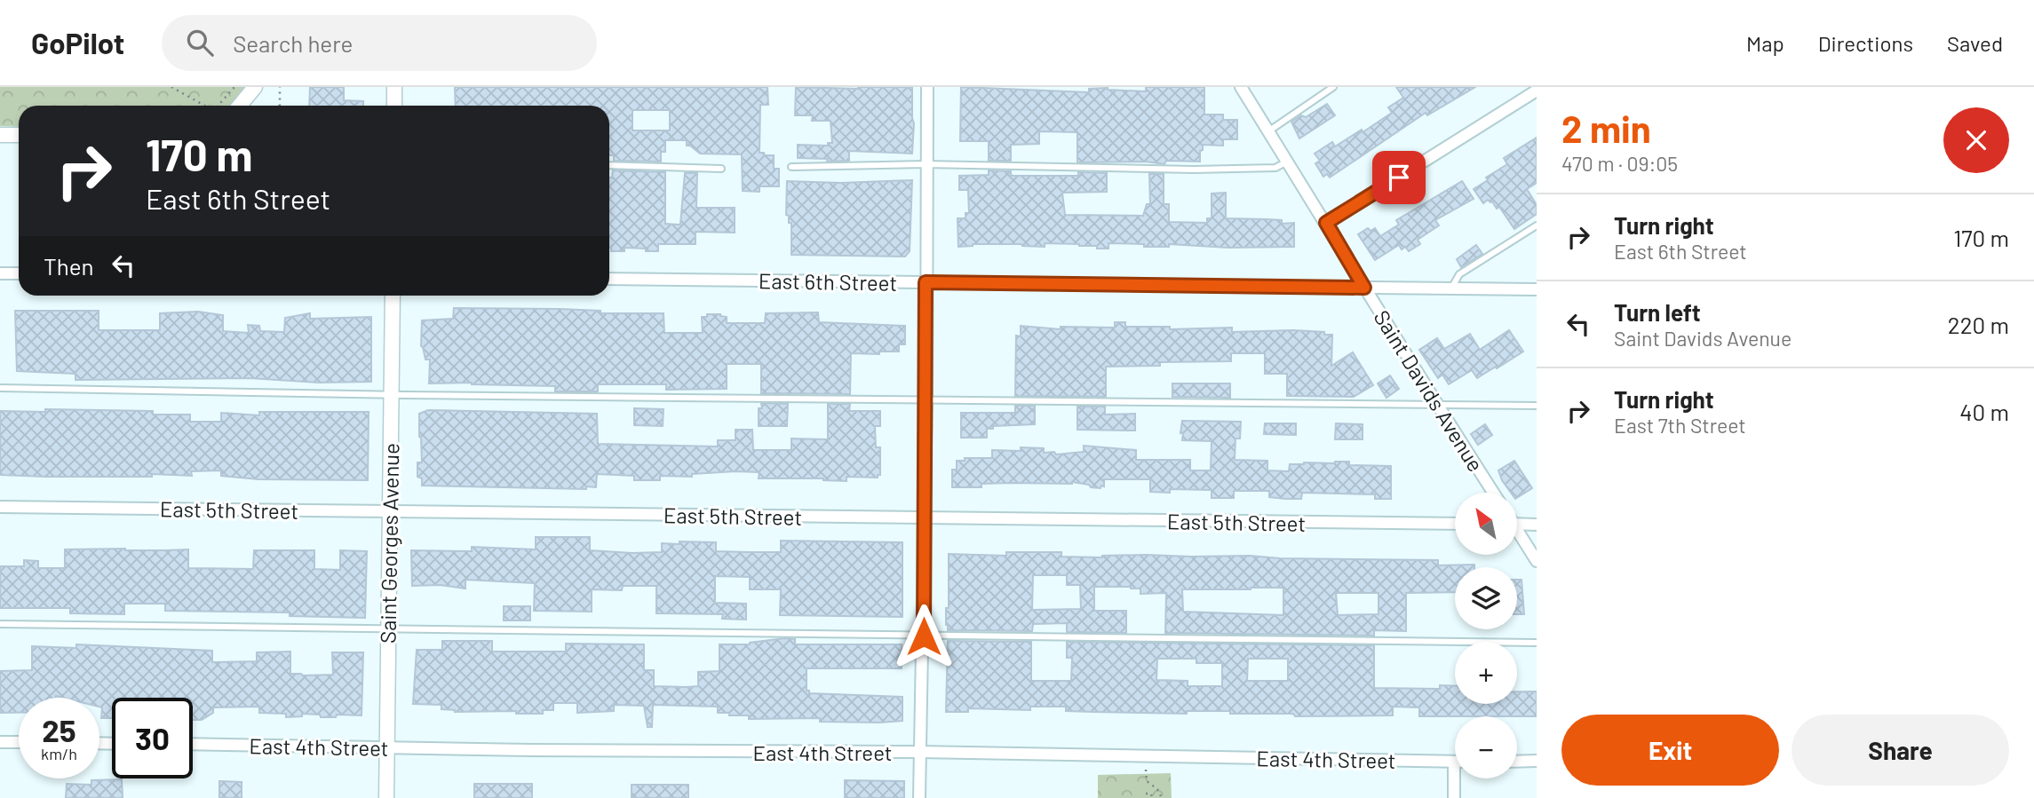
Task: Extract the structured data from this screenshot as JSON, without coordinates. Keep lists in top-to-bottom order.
{
  "streets": {
    "street": [
      "East 6th Street",
      "Saint Davids Avenue",
      "East 5th Street",
      "Saint Georges Avenue",
      "East 4th Street"
    ]
  },
  "crossings": [
    ["East 6th Street", "Saint Davids Avenue"],
    ["East 5th Street", "Saint Georges Avenue"],
    ["Saint Georges Avenue", "East 4th Street"]
  ],
  "north": "top left",
  "page": {
    "header": "GoPilot",
    "search": "Search here",
    "nav": ["Map", "Directions", "Saved"],
    "heading": ["2 min", "470 m · 09:05"],
    "turn": ["170 m", "East 6th Street"],
    "list": [
      {
        "name": "Turn right",
        "note": "East 6th Street",
        "value": "170 m"
      },
      {
        "name": "Turn left",
        "note": "Saint Davids Avenue",
        "value": "220 m"
      },
      {
        "name": "Turn right",
        "note": "East 7th Street",
        "value": "40 m"
      }
    ],
    "then": "Then",
    "map_buttons": ["+", "−"],
    "speed": "25 km/h",
    "limit": "30",
    "buttons": ["Exit", "Share"]
  }
}
